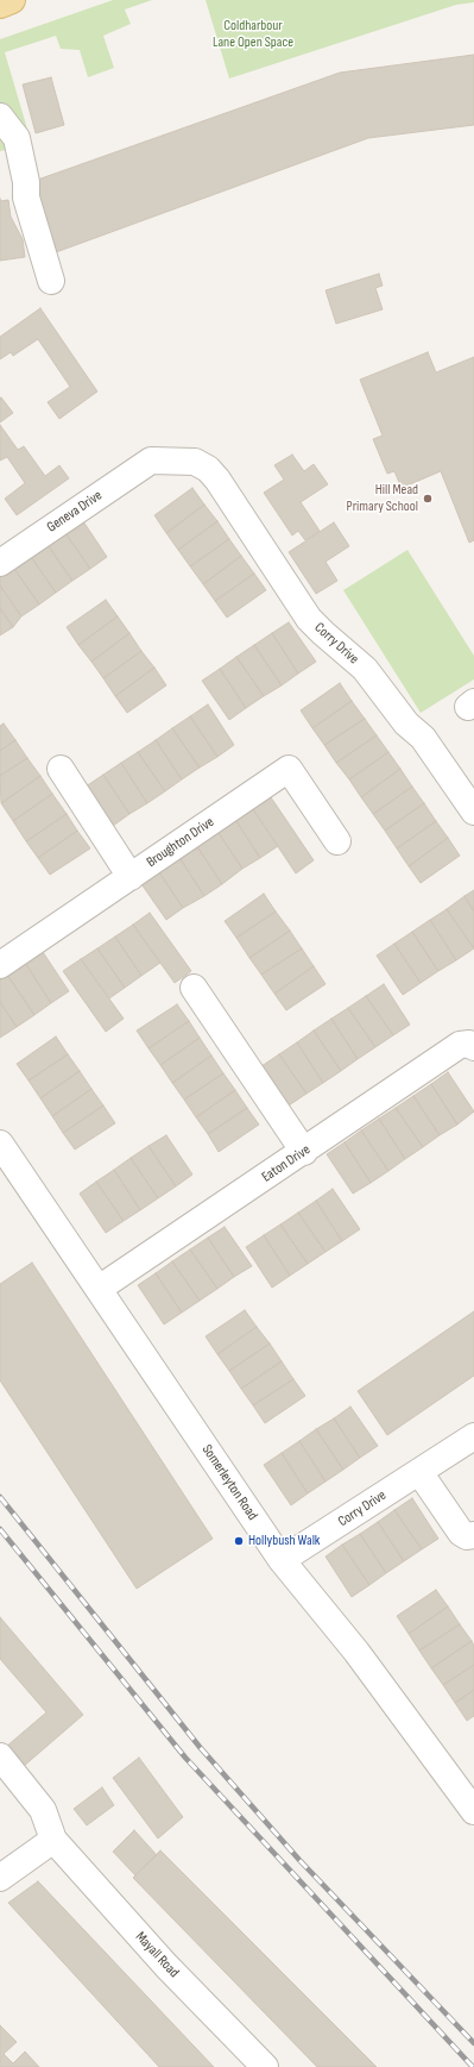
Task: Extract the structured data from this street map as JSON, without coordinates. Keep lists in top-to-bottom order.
{
  "streets": {
    "street": [
      "Geneva Drive",
      "Corry Drive",
      "Broughton Drive",
      "Eaton Drive",
      "Somerleyton Road",
      "Mayall Road"
    ]
  },
  "crossings": [
    ["Geneva Drive", "Corry Drive"],
    ["Corry Drive", "Somerleyton Road"],
    ["Eaton Drive", "Somerleyton Road"]
  ],
  "parks": ["Coldharbour Lane Open Space"],
  "places": ["Hill Mead Primary School", "Hollybush Walk"]
}
